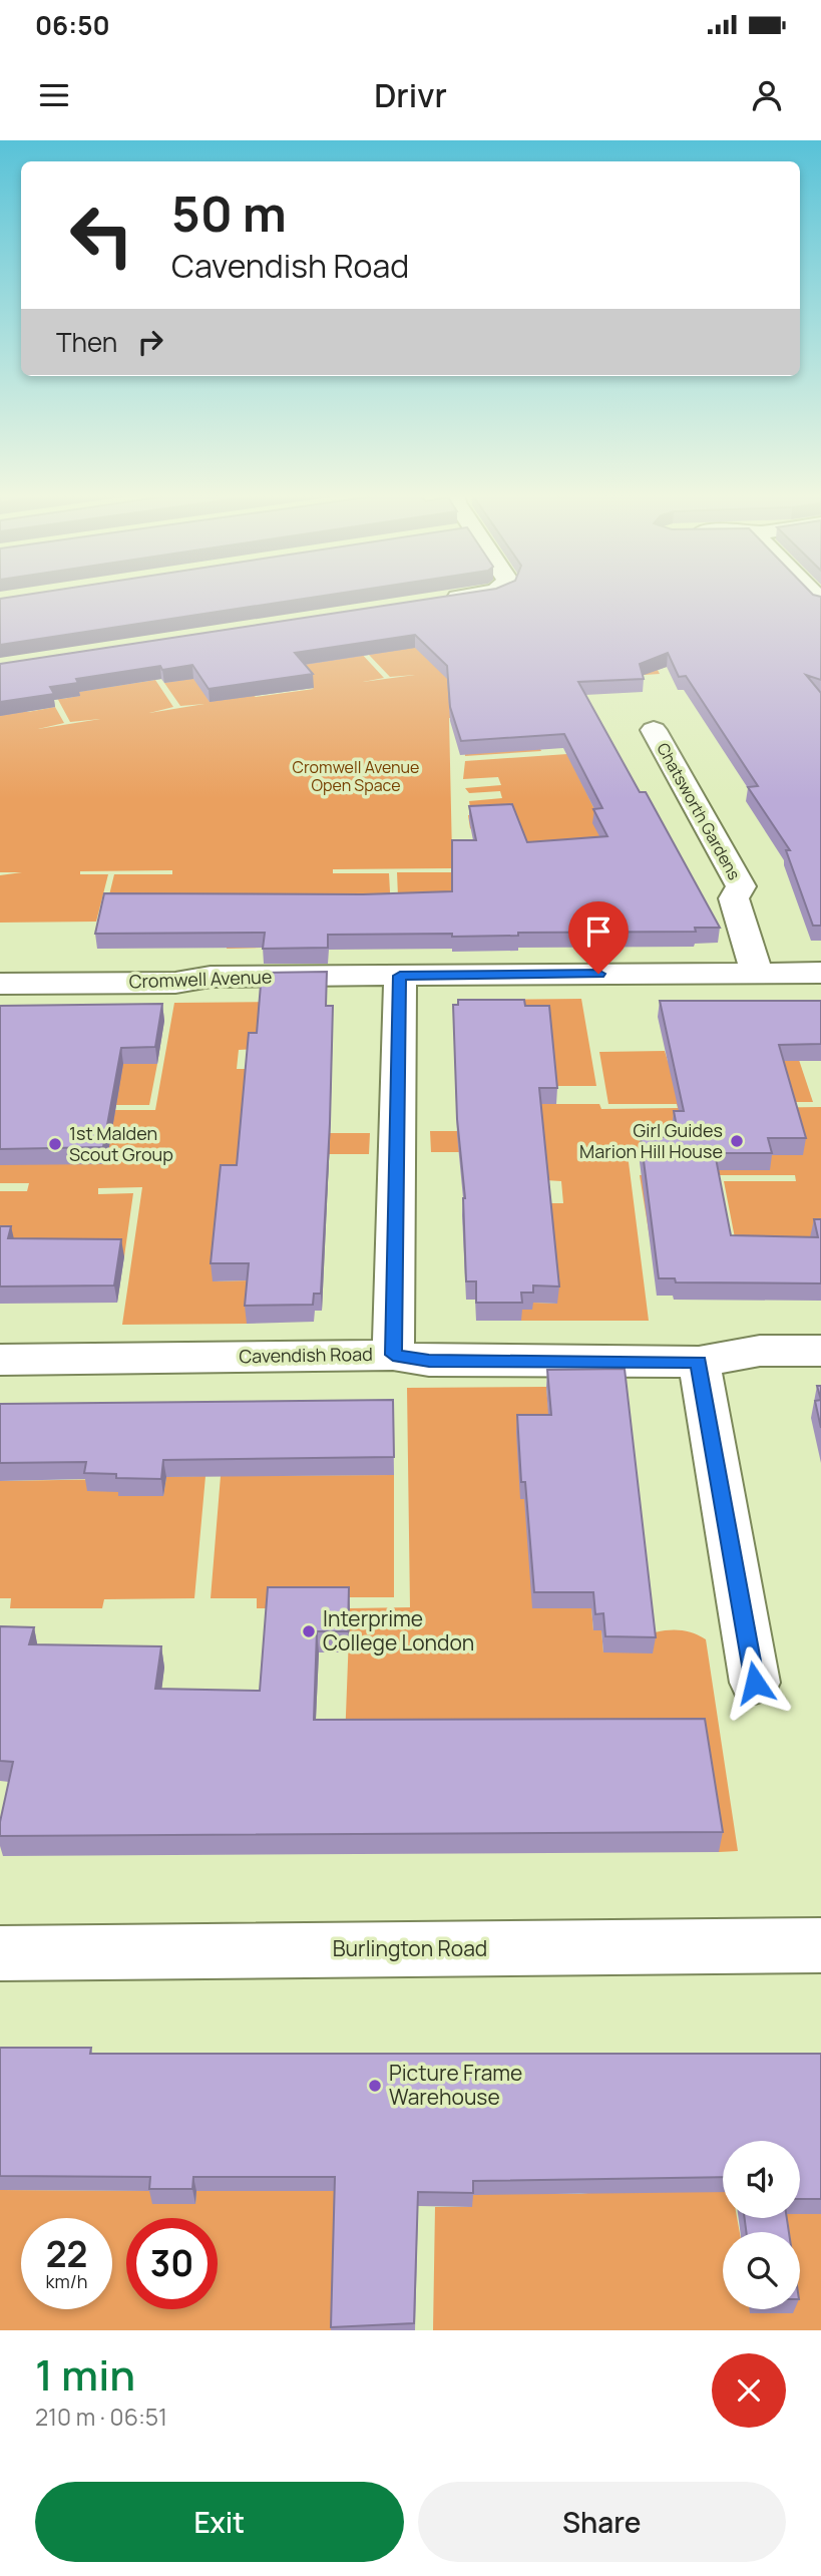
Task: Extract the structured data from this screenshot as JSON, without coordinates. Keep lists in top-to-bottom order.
{
  "streets": {
    "street": [
      "Chatsworth Gardens",
      "Cromwell Avenue",
      "Cavendish Road",
      "Burlington Road"
    ]
  },
  "crossings": [
    ["Chatsworth Gardens", "Cromwell Avenue"]
  ],
  "parks": ["Cromwell Avenue Open Space"],
  "places": [
    "Girl Guides Marion Hill House",
    "1st Malden Scout Group",
    "Interprime College London",
    "Picture Frame Warehouse"
  ],
  "page": {
    "status": "06:50",
    "header": "Drivr",
    "turn": ["50 m", "Cavendish Road"],
    "then": "Then",
    "speed": "22 km/h",
    "limit": "30",
    "heading": ["1 min", "210 m · 06:51"],
    "buttons": ["Exit", "Share"]
  }
}
